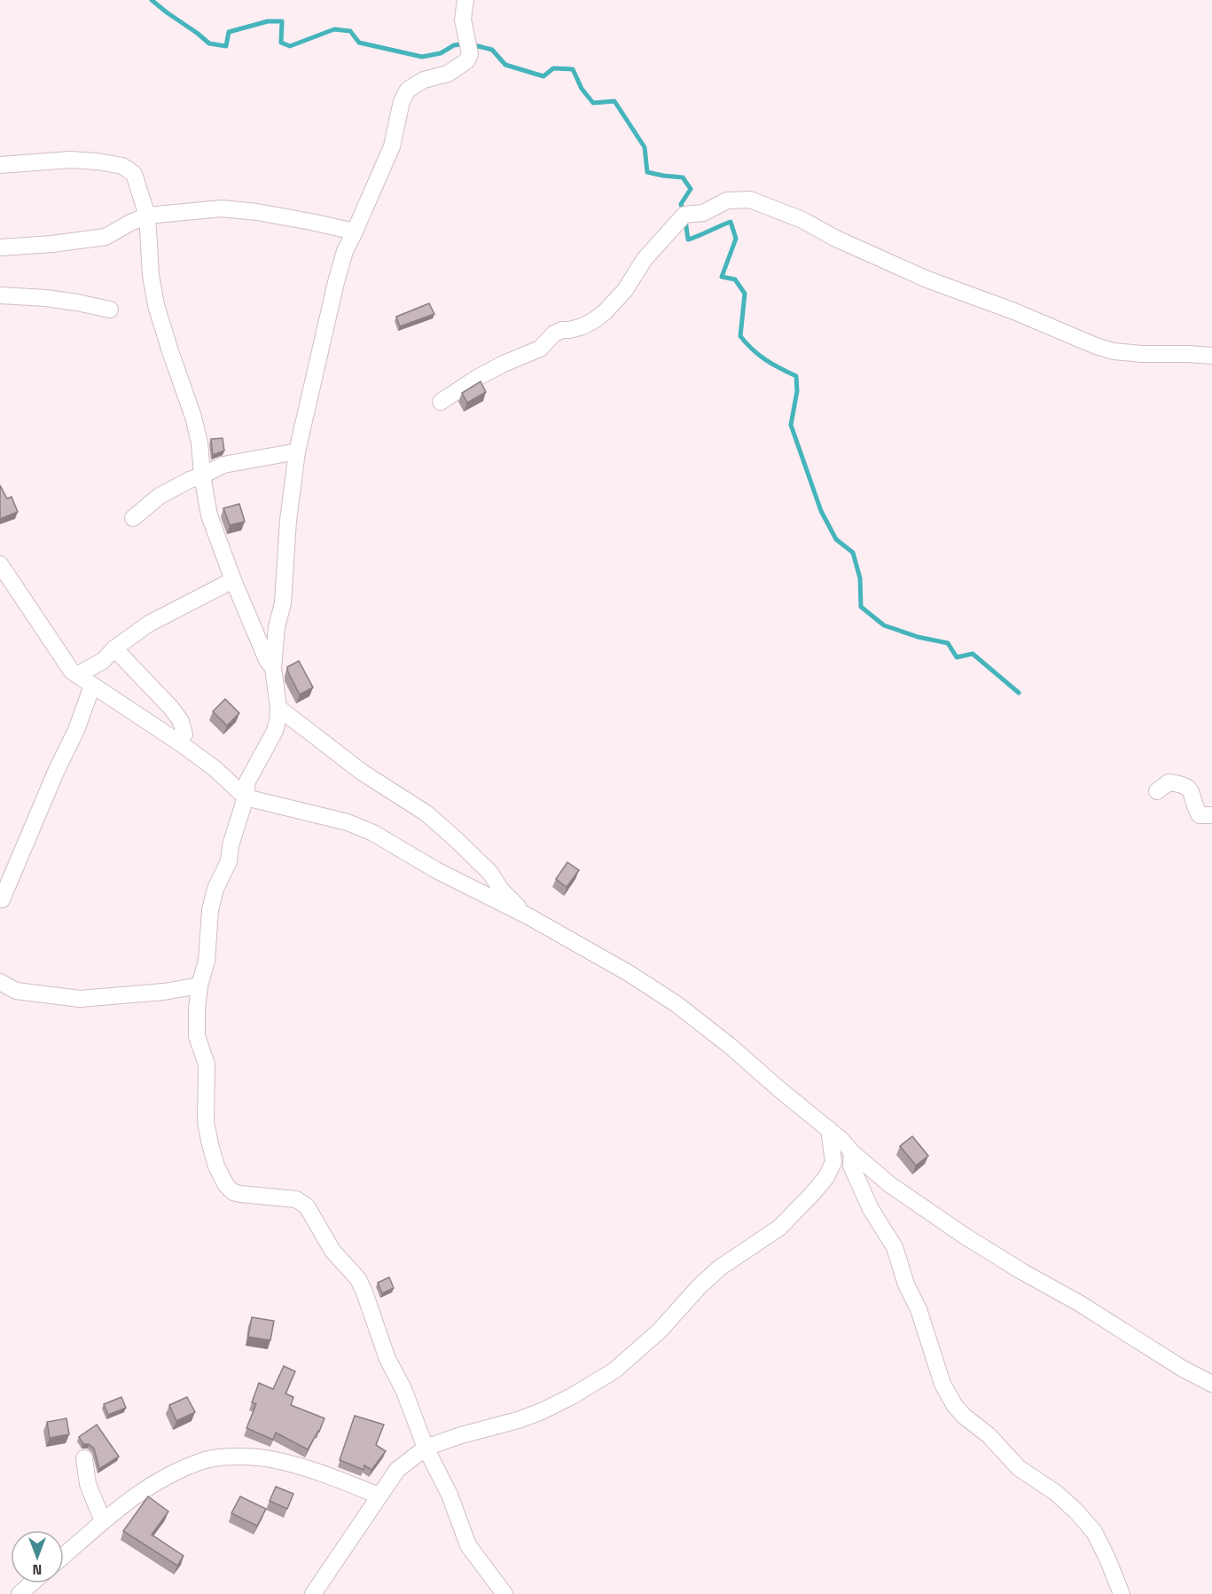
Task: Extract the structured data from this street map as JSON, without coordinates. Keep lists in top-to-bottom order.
{
  "north": "bottom"
}
